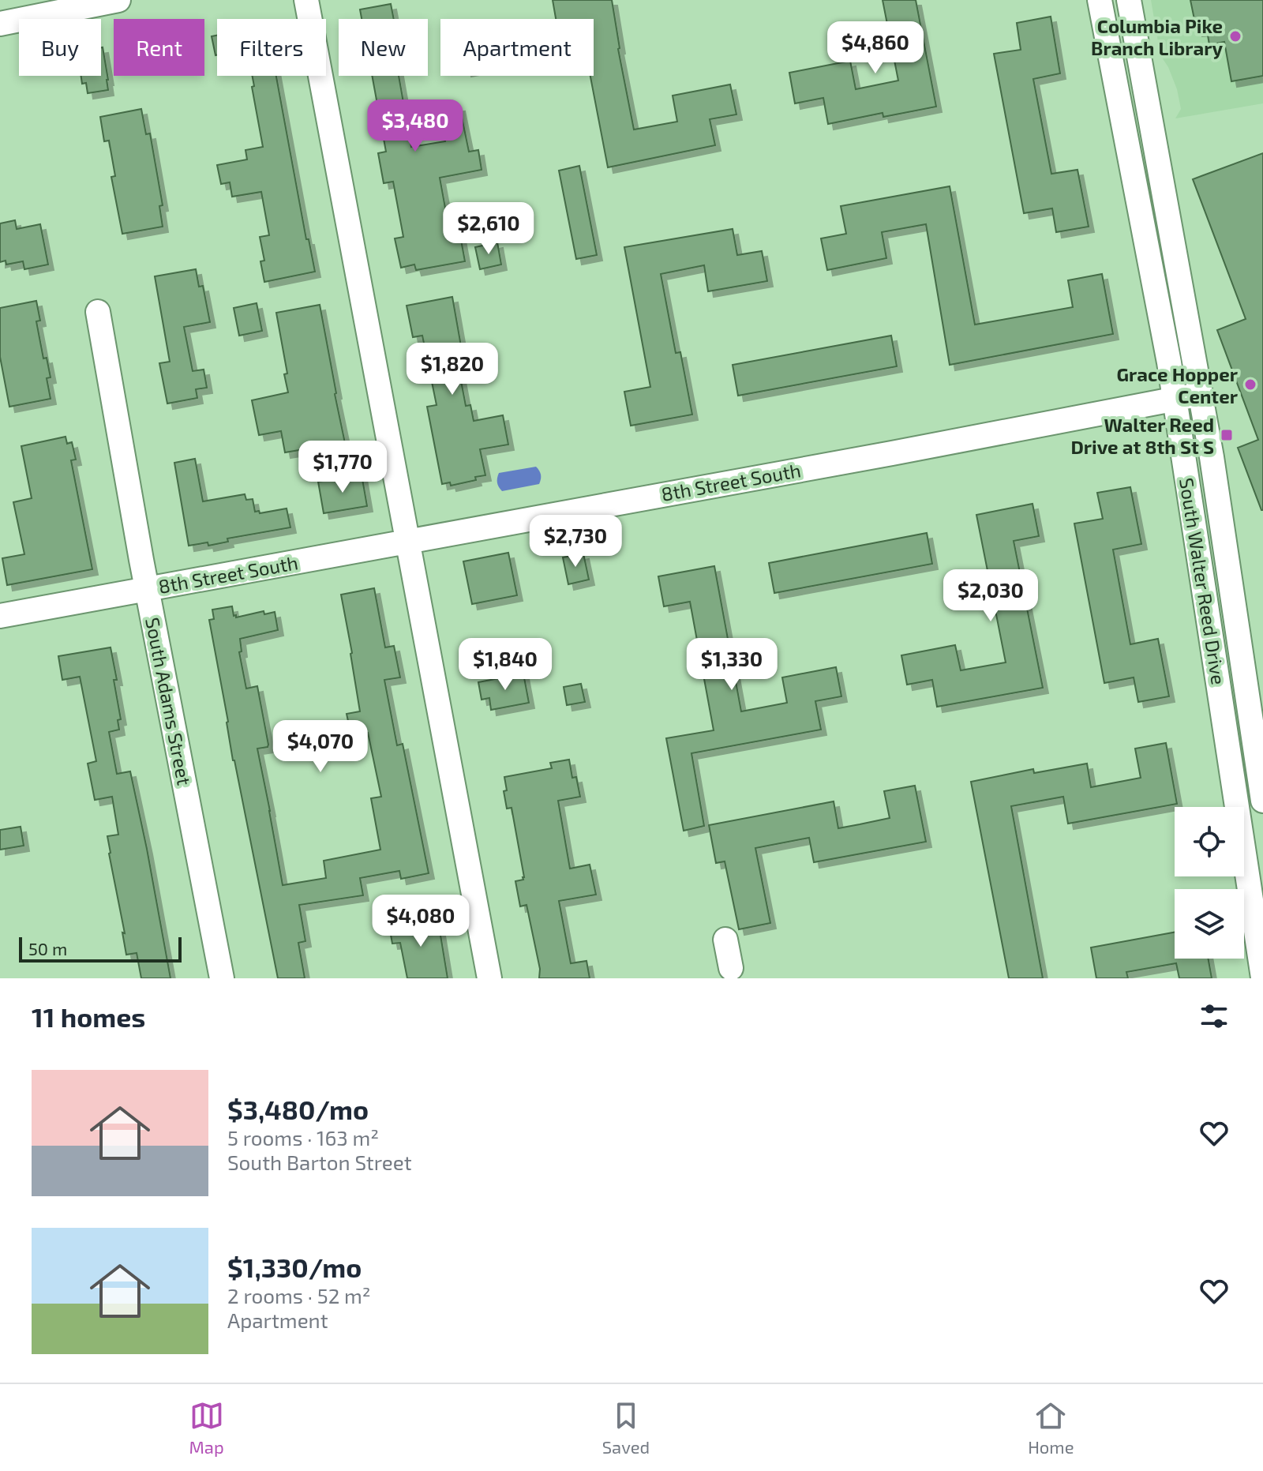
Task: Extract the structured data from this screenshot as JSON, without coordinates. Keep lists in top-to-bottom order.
{
  "streets": {
    "street": ["8th Street South", "South Walter Reed Drive", "South Adams Street"]
  },
  "crossings": [
    ["8th Street South", "South Walter Reed Drive"],
    ["8th Street South", "South Adams Street"]
  ],
  "places": {
    "other": ["Columbia Pike Branch Library", "Grace Hopper Center"],
    "transit": ["Walter Reed Drive at 8th St S"]
  },
  "scale_bar": "50 m",
  "page": {
    "chip": [
      "Buy",
      "Rent",
      "Filters",
      "New",
      "Apartment"
    ],
    "price": [
      "$4,860",
      "$3,480",
      "$2,610",
      "$1,820",
      "$1,770",
      "$2,730",
      "$2,030",
      "$1,840",
      "$1,330",
      "$4,070",
      "$4,080"
    ],
    "scale": "50 m",
    "heading": "11 homes",
    "list": [
      {
        "name": "$3,480/mo",
        "note": "5 rooms · 163 m² · South Barton Street"
      },
      {
        "name": "$1,330/mo",
        "note": "2 rooms · 52 m² · Apartment"
      }
    ],
    "tabs": ["Map", "Saved", "Home"]
  }
}
